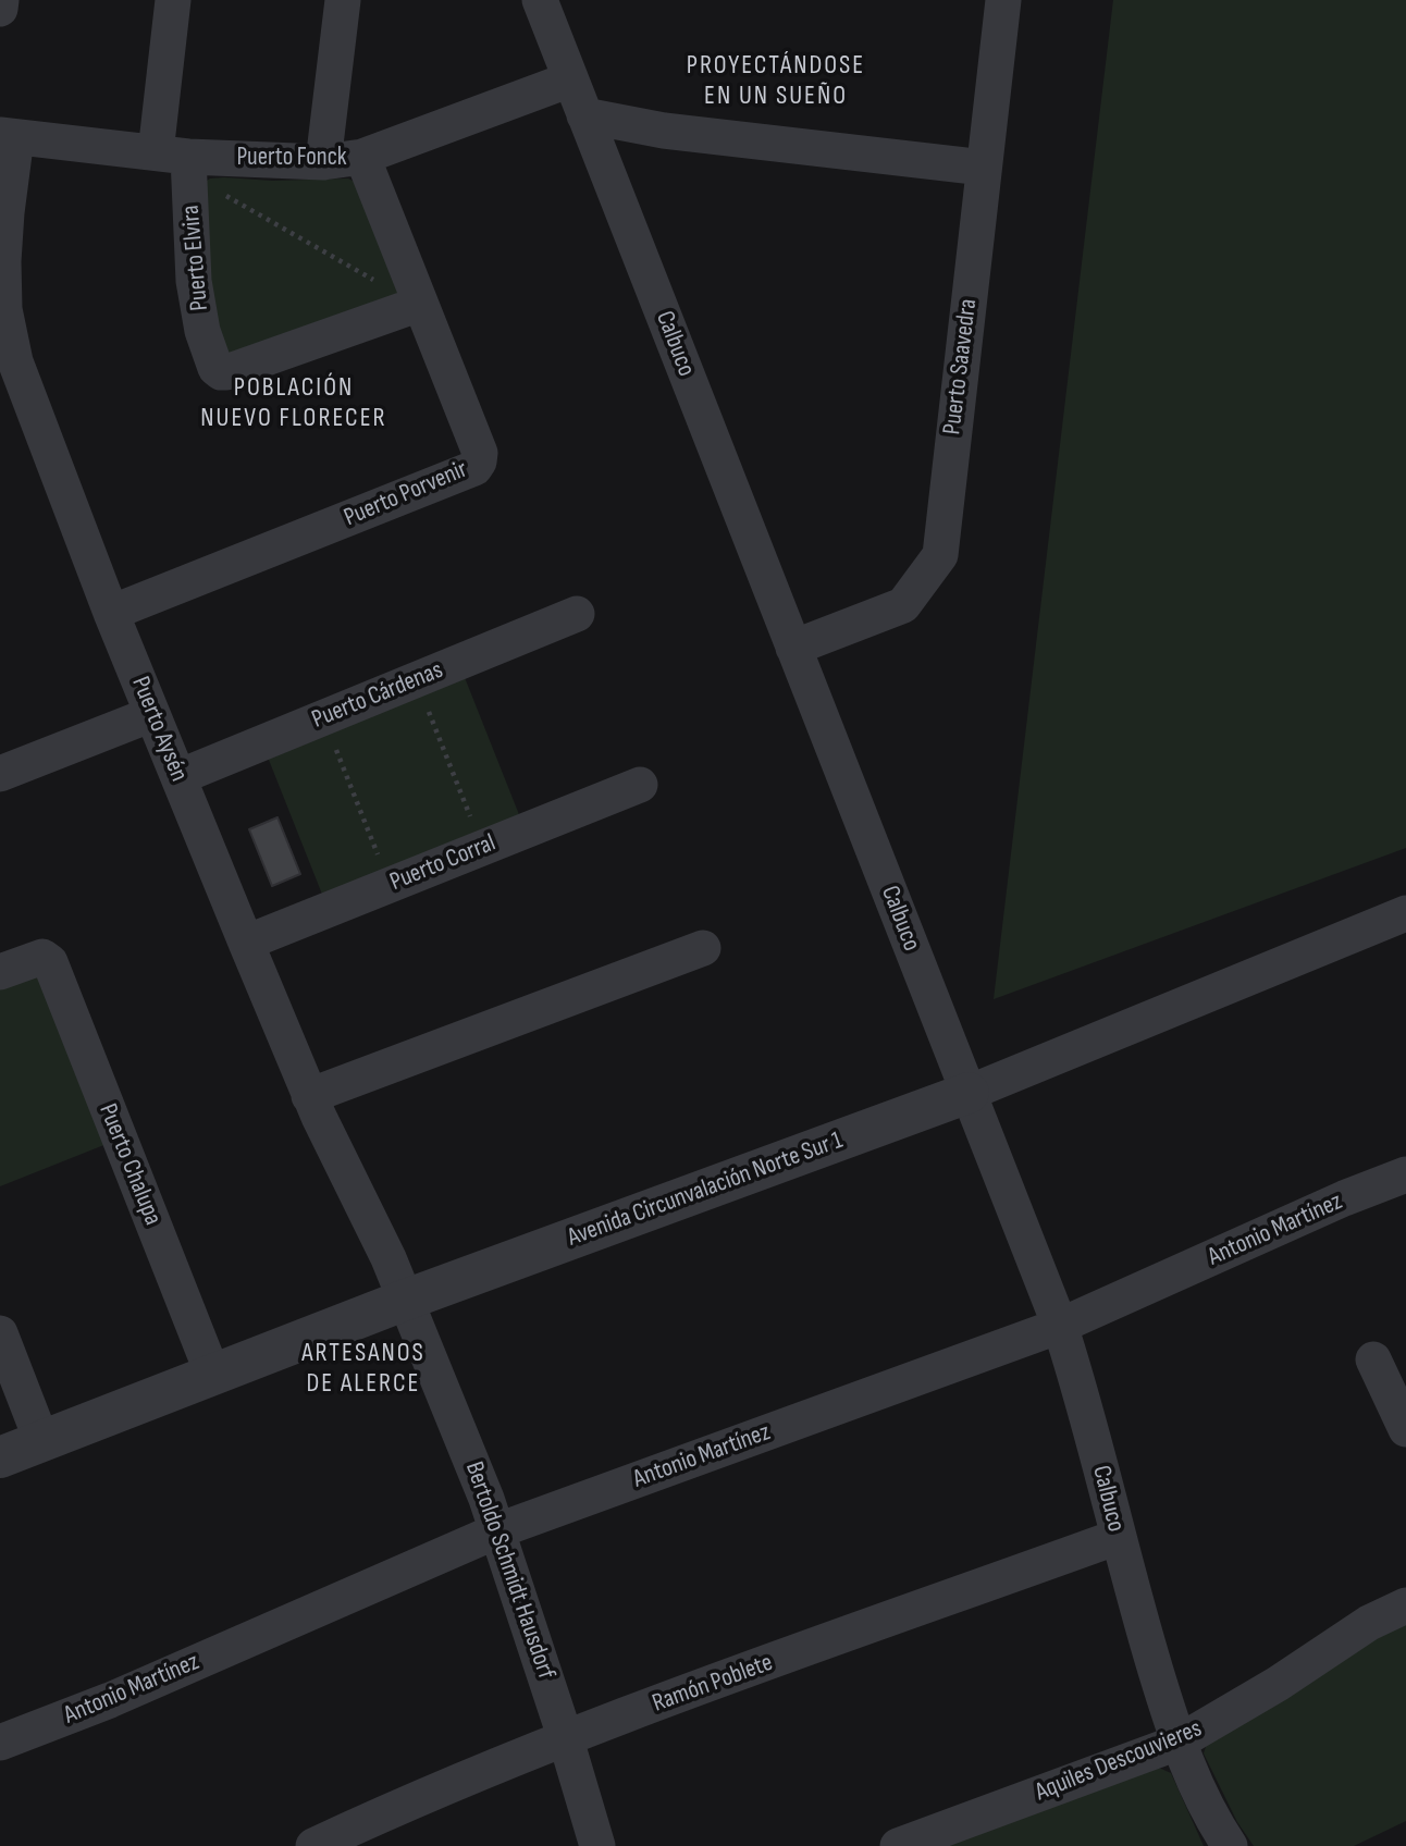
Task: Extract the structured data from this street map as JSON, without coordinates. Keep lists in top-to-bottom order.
{
  "streets": {
    "street": [
      "Puerto Fonck",
      "Puerto Elvira",
      "Calbuco",
      "Puerto Saavedra",
      "Puerto Porvenir",
      "Puerto Cárdenas",
      "Puerto Aysén",
      "Puerto Corral",
      "Puerto Chalupa",
      "Avenida Circunvalación Norte Sur 1",
      "Antonio Martínez",
      "Bertoldo Schmidt Hausdorf",
      "Ramón Poblete",
      "Aquiles Descouvieres"
    ]
  },
  "crossings": [
    ["Puerto Fonck", "Puerto Elvira"],
    ["Puerto Fonck", "Calbuco"],
    ["Puerto Fonck", "Puerto Porvenir"],
    ["Puerto Fonck", "Puerto Aysén"],
    ["Puerto Elvira", "Puerto Porvenir"],
    ["Calbuco", "Puerto Saavedra"],
    ["Calbuco", "Avenida Circunvalación Norte Sur 1"],
    ["Calbuco", "Antonio Martínez"],
    ["Calbuco", "Ramón Poblete"],
    ["Calbuco", "Aquiles Descouvieres"],
    ["Puerto Porvenir", "Puerto Aysén"],
    ["Puerto Cárdenas", "Puerto Aysén"],
    ["Puerto Aysén", "Puerto Corral"],
    ["Puerto Aysén", "Avenida Circunvalación Norte Sur 1"],
    ["Puerto Aysén", "Bertoldo Schmidt Hausdorf"],
    ["Puerto Chalupa", "Avenida Circunvalación Norte Sur 1"],
    ["Avenida Circunvalación Norte Sur 1", "Bertoldo Schmidt Hausdorf"],
    ["Antonio Martínez", "Bertoldo Schmidt Hausdorf"],
    ["Bertoldo Schmidt Hausdorf", "Ramón Poblete"]
  ],
  "districts": ["PROYECTÁNDOSE EN UN SUEÑO", "POBLACIÓN NUEVO FLORECER", "ARTESANOS DE ALERCE"]
}
